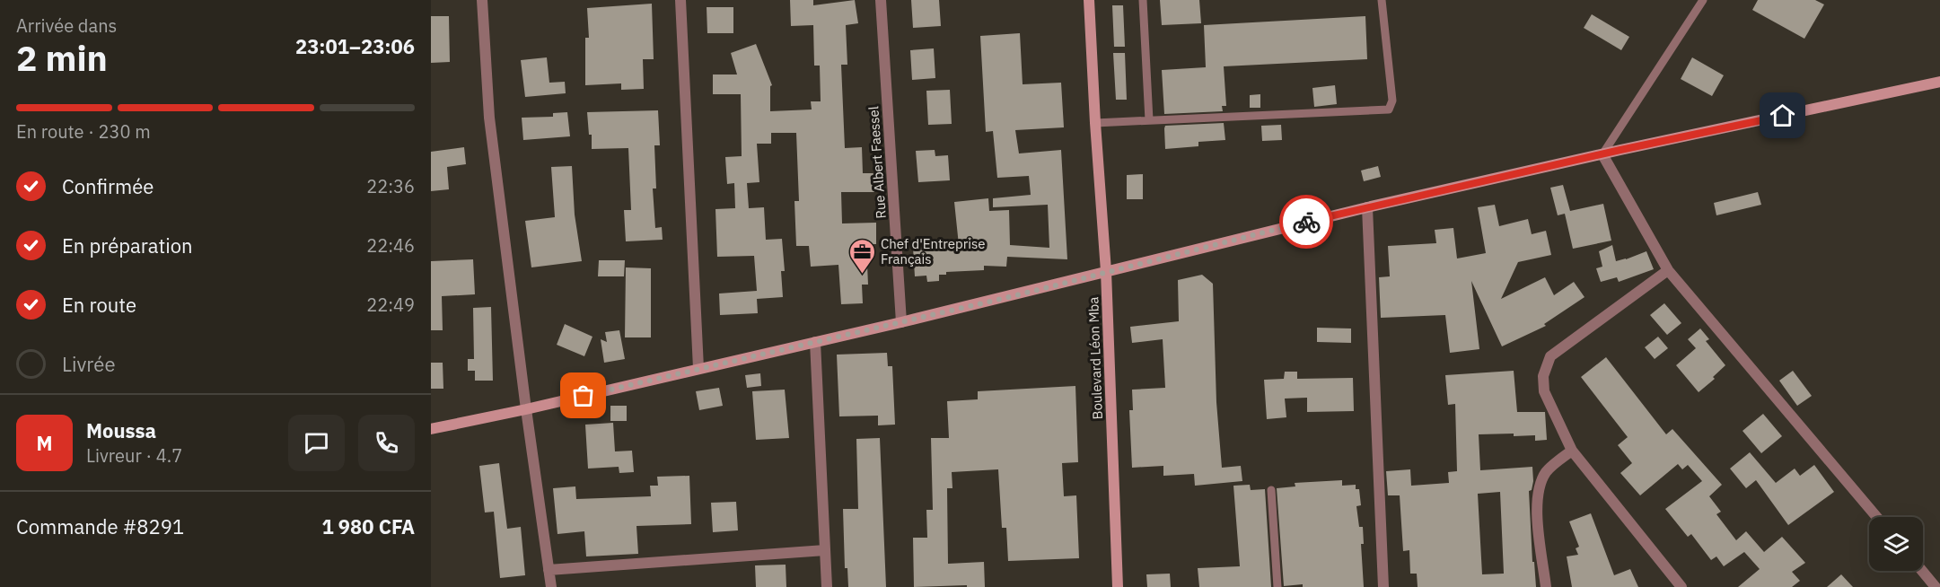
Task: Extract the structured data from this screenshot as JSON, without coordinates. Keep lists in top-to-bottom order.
{
  "streets": {
    "street": ["Rue Albert Faessel", "Boulevard Léon Mba"]
  },
  "places": {
    "office": ["Chef d'Entreprise Français"]
  },
  "page": {
    "heading": ["2 min", "Arrivée dans", "23:01–23:06"],
    "panel": [
      "Moussa",
      "Livreur · 4.7",
      "Commande #8291",
      "1 980 CFA"
    ],
    "bar": "En route · 230 m",
    "list": [
      ["Confirmée", "22:36"],
      ["En préparation", "22:46"],
      ["En route", "22:49"],
      "Livrée"
    ],
    "round": "M"
  }
}
